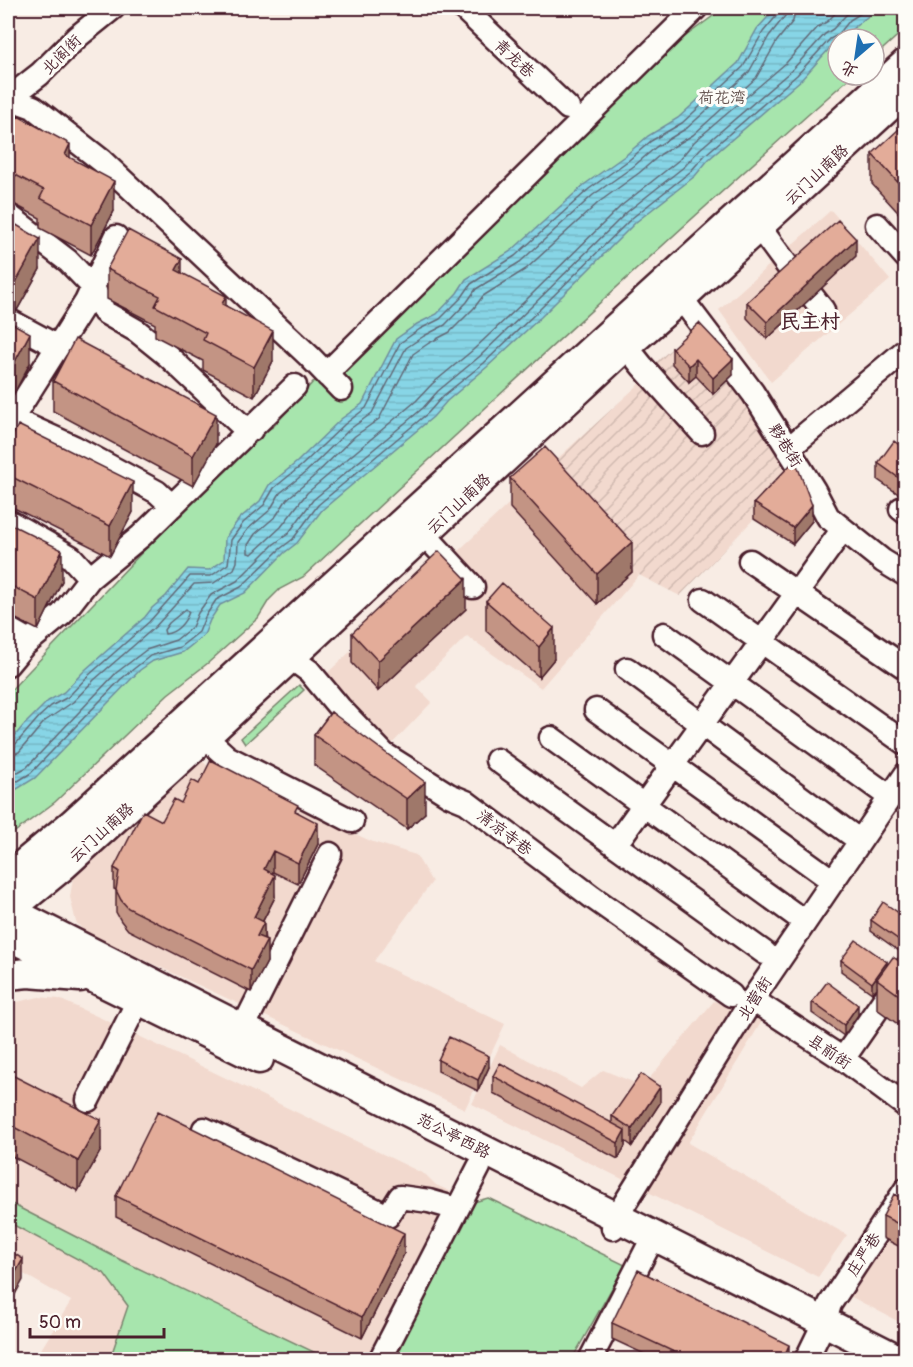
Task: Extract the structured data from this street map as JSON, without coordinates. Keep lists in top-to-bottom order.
{
  "streets": {
    "main road": ["云门山南路", "范公亭西路"],
    "street": [
      "北阁街",
      "青龙巷",
      "夥巷街",
      "清凉寺巷",
      "北营街",
      "县前街",
      "庄严巷"
    ]
  },
  "crossings": [
    ["云门山南路", "夥巷街"],
    ["云门山南路", "清凉寺巷"],
    ["云门山南路", "范公亭西路"],
    ["清凉寺巷", "北营街"],
    ["清凉寺巷", "县前街"],
    ["北营街", "县前街"],
    ["北营街", "范公亭西路"],
    ["范公亭西路", "庄严巷"]
  ],
  "districts": ["民主村"],
  "parks": ["荷花湾"],
  "scale_bar": "50 m",
  "north": "bottom left"
}
